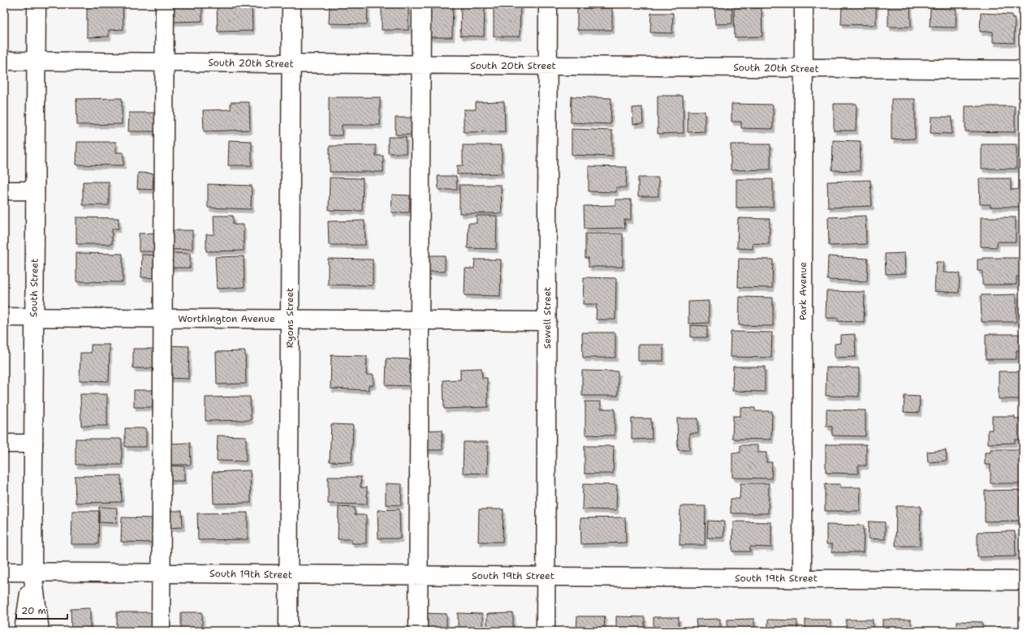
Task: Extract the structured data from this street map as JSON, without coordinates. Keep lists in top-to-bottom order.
{
  "streets": {
    "street": [
      "South 20th Street",
      "South Street",
      "Park Avenue",
      "Ryons Street",
      "Sewell Street",
      "Worthington Avenue",
      "South 19th Street"
    ]
  },
  "crossings": [
    ["South 20th Street", "South Street"],
    ["South 20th Street", "Park Avenue"],
    ["South 20th Street", "Ryons Street"],
    ["South 20th Street", "Sewell Street"],
    ["South Street", "Worthington Avenue"],
    ["South Street", "South 19th Street"],
    ["Park Avenue", "South 19th Street"],
    ["Ryons Street", "Worthington Avenue"],
    ["Ryons Street", "South 19th Street"],
    ["Sewell Street", "Worthington Avenue"],
    ["Sewell Street", "South 19th Street"]
  ],
  "scale_bar": "20 m"
}
